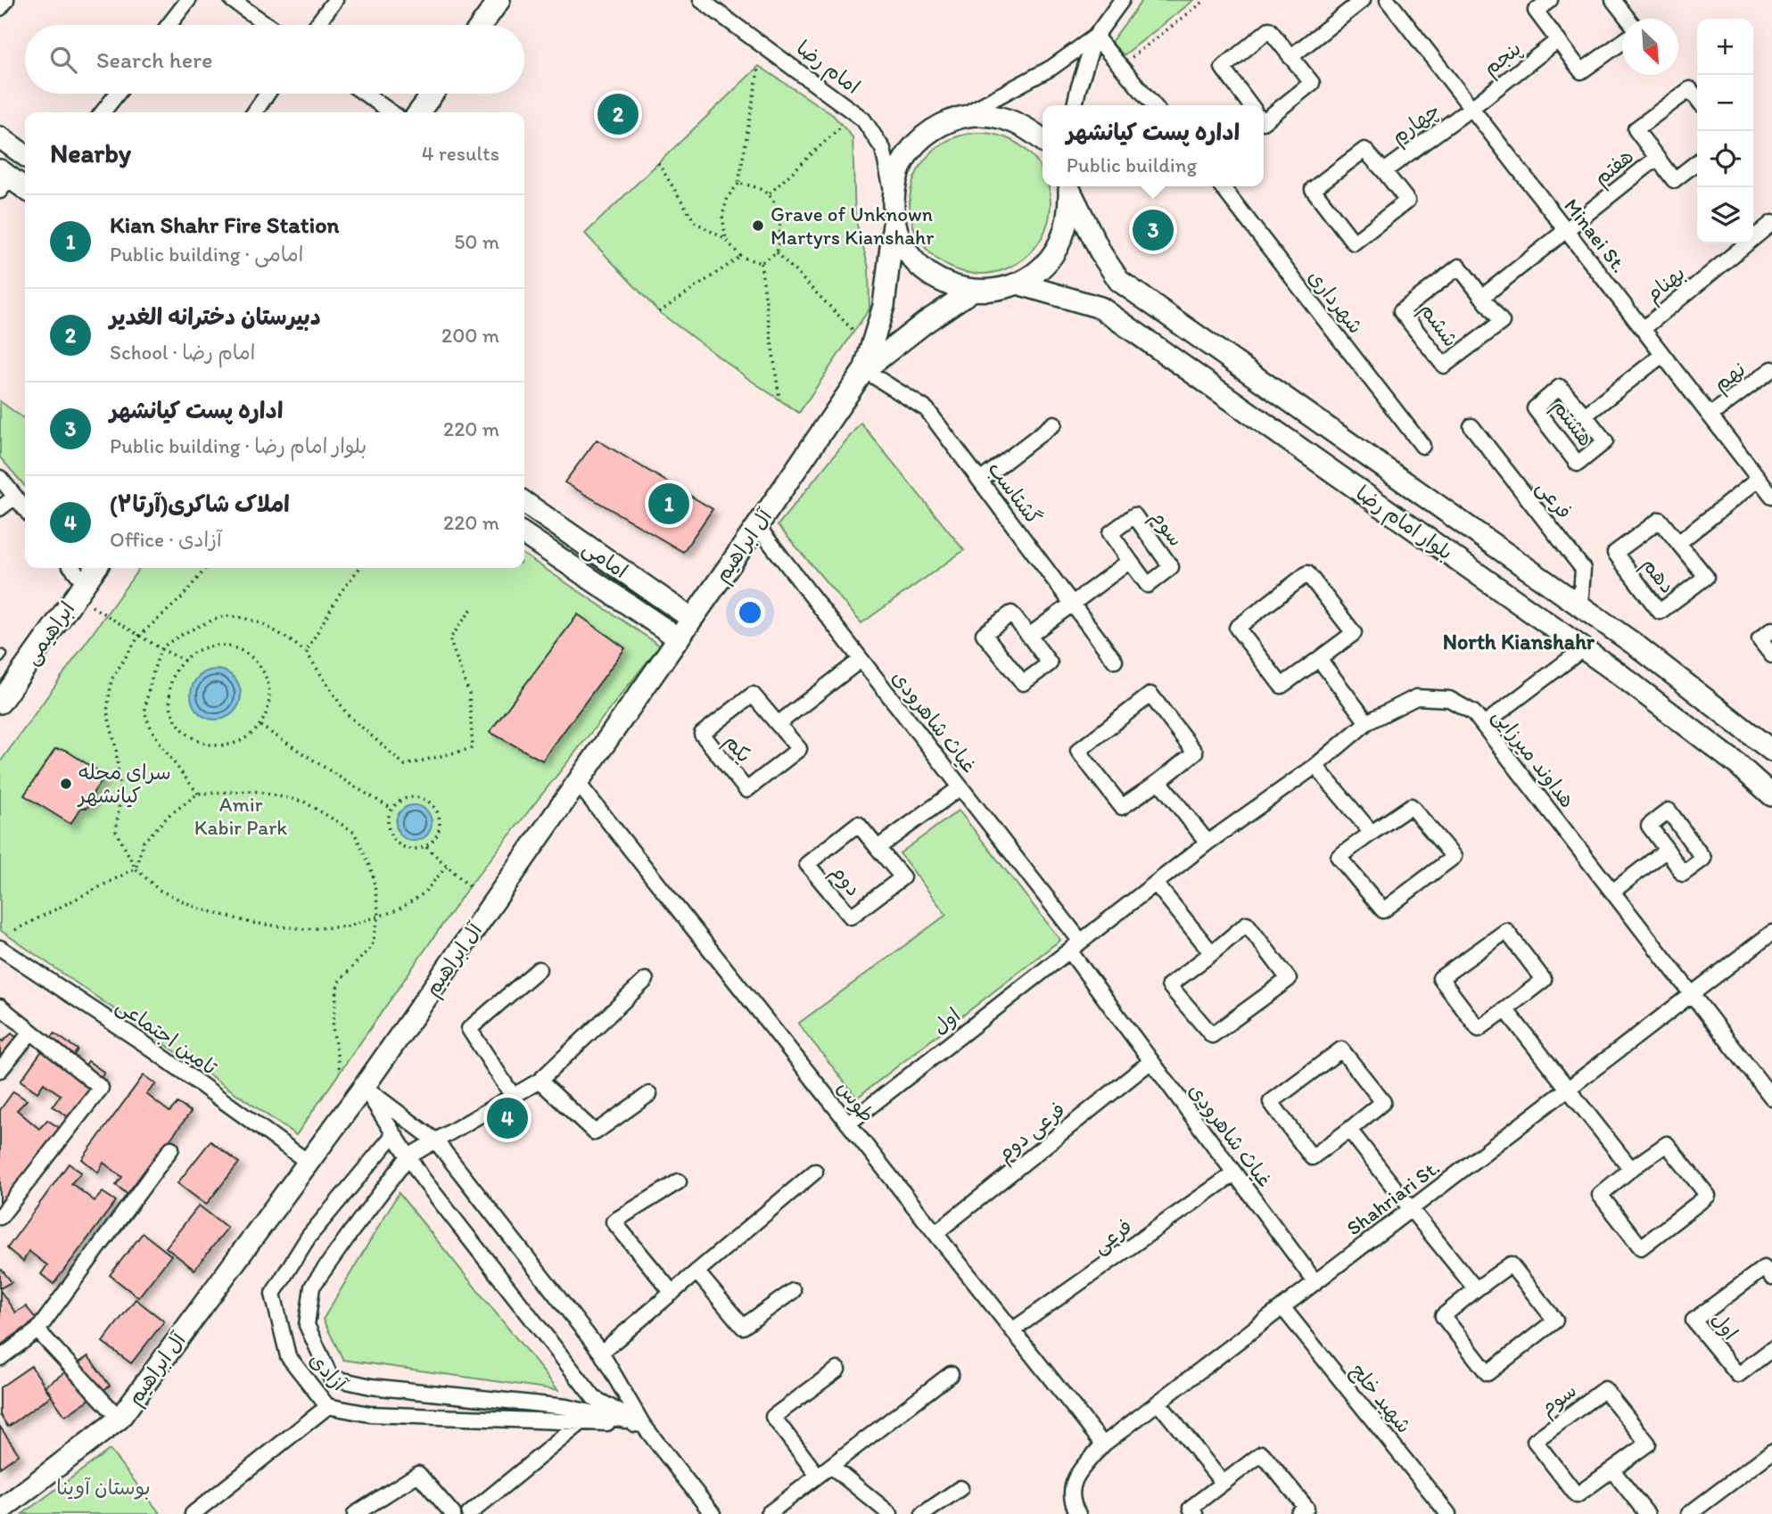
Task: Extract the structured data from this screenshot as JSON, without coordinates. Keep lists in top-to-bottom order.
{
  "streets": {
    "main road": [
      "بلوار امام رضا",
      "آل ابراهیم",
      "امامی",
      "ابراهیمی"
    ],
    "street": [
      "پنجم",
      "امام رضا",
      "چهارم",
      "هفتم",
      "Minaei St.",
      "بهنام",
      "شهرداری",
      "ششم",
      "نهم",
      "هشتم",
      "گشتاسب",
      "فرعی",
      "سوم",
      "دهم",
      "غیاث شاهرودی",
      "یکم",
      "هداوند میرزایی",
      "دوم",
      "اول",
      "تامین اجتماعی",
      "طوس",
      "فرعی دوم",
      "Shahriari St.",
      "آزادی",
      "شهید خلج"
    ]
  },
  "crossings": [
    ["پنجم", "چهارم"],
    ["پنجم", "Minaei St."],
    ["چهارم", "Minaei St."],
    ["هفتم", "Minaei St."],
    ["Minaei St.", "بهنام"],
    ["Minaei St.", "نهم"],
    ["Minaei St.", "هشتم"],
    ["Minaei St.", "دهم"],
    ["گشتاسب", "آل ابراهیم"],
    ["فرعی", "بلوار امام رضا"],
    ["فرعی", "غیاث شاهرودی"],
    ["فرعی", "طوس"],
    ["آل ابراهیم", "امامی"],
    ["آل ابراهیم", "غیاث شاهرودی"],
    ["آل ابراهیم", "تامین اجتماعی"],
    ["آل ابراهیم", "طوس"],
    ["غیاث شاهرودی", "هداوند میرزایی"],
    ["غیاث شاهرودی", "اول"],
    ["غیاث شاهرودی", "فرعی دوم"],
    ["غیاث شاهرودی", "Shahriari St."],
    ["هداوند میرزایی", "اول"],
    ["هداوند میرزایی", "Shahriari St."],
    ["اول", "طوس"],
    ["طوس", "فرعی دوم"],
    ["طوس", "Shahriari St."],
    ["Shahriari St.", "شهید خلج"]
  ],
  "districts": ["North Kianshahr"],
  "parks": ["Amir Kabir Park", "بوستان آوینا"],
  "places": ["Grave of Unknown Martyrs Kianshahr", "سرای محله کیانشهر"],
  "north": "bottom right",
  "page": {
    "map_buttons": ["+", "−"],
    "search": "Search here",
    "pins": [
      "2",
      "3",
      "1",
      "4"
    ],
    "popup": ["اداره پست کیانشهر", "Public building"],
    "heading": ["Nearby", "4 results"],
    "list": [
      {
        "mark": "1",
        "name": "Kian Shahr Fire Station",
        "note": "Public building · امامی",
        "value": "50 m"
      },
      {
        "mark": "2",
        "name": "دبیرستان دخترانه الغدیر",
        "note": "School · امام رضا",
        "value": "200 m"
      },
      {
        "mark": "3",
        "name": "اداره پست کیانشهر",
        "note": "Public building · بلوار امام رضا",
        "value": "220 m"
      },
      {
        "mark": "4",
        "name": "املاک شاکری(آرتا۲)",
        "note": "Office · آزادی",
        "value": "220 m"
      }
    ]
  }
}
